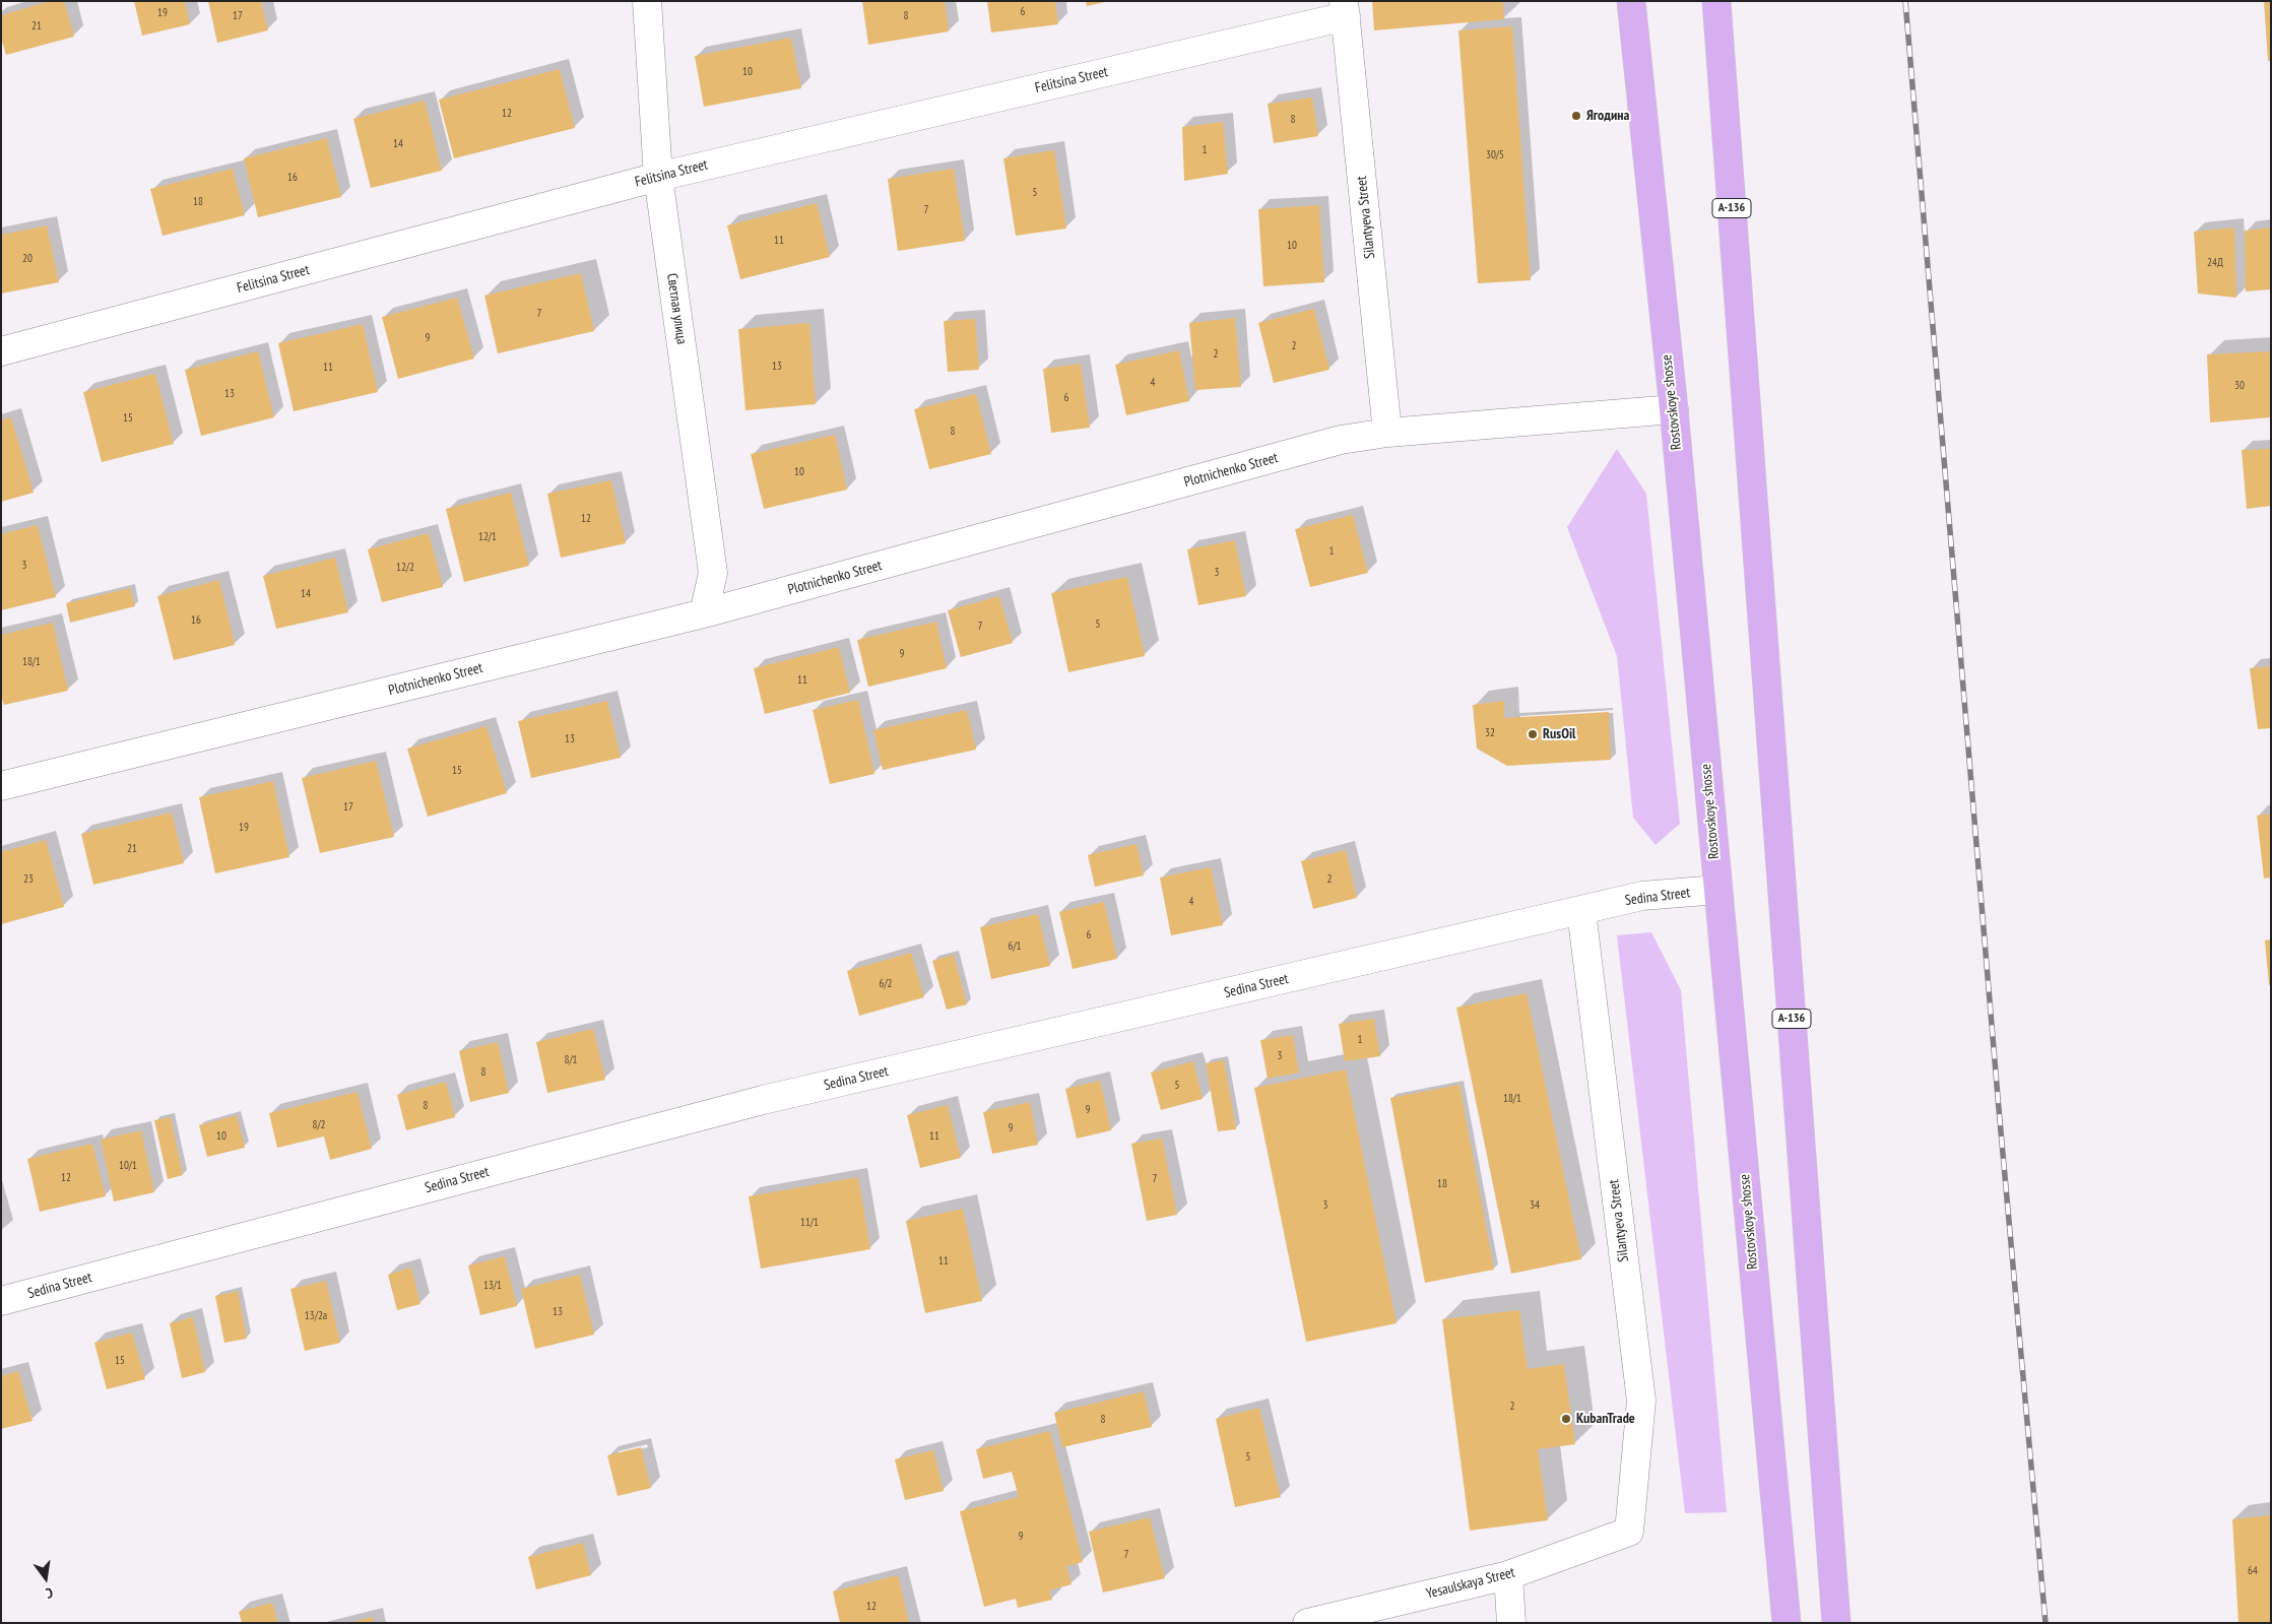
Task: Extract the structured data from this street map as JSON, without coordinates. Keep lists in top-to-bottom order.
{
  "streets": {
    "highway": ["А-136", "Rostovskoye shosse"],
    "street": [
      "Felitsina Street",
      "Silantyeva Street",
      "Светлая улица",
      "Plotnichenko Street",
      "Sedina Street",
      "Yesaulskaya Street"
    ]
  },
  "crossings": [
    ["Felitsina Street", "Silantyeva Street"],
    ["Felitsina Street", "Светлая улица"],
    ["Silantyeva Street", "Plotnichenko Street"],
    ["Silantyeva Street", "Sedina Street"],
    ["Silantyeva Street", "Yesaulskaya Street"],
    ["Светлая улица", "Plotnichenko Street"],
    ["Rostovskoye shosse", "Plotnichenko Street"],
    ["Rostovskoye shosse", "Sedina Street"]
  ],
  "places": ["Ягодина", "RusOil", "KubanTrade"],
  "house_numbers": [
    "6",
    "19",
    "17",
    "8",
    "21",
    "10",
    "12",
    "8",
    "14",
    "1",
    "30/5",
    "16",
    "5",
    "18",
    "7",
    "11",
    "10",
    "20",
    "24Д",
    "7",
    "9",
    "2",
    "2",
    "13",
    "11",
    "4",
    "30",
    "13",
    "6",
    "15",
    "8",
    "10",
    "12",
    "12/1",
    "1",
    "3",
    "12/2",
    "3",
    "14",
    "16",
    "5",
    "7",
    "9",
    "18/1",
    "11",
    "32",
    "13",
    "15",
    "17",
    "19",
    "21",
    "23",
    "2",
    "4",
    "6",
    "6/1",
    "6/2",
    "1",
    "3",
    "8/1",
    "8",
    "5",
    "18/1",
    "8",
    "9",
    "8/2",
    "9",
    "10",
    "11",
    "10/1",
    "12",
    "7",
    "18",
    "3",
    "34",
    "11/1",
    "11",
    "13/1",
    "13",
    "13/2а",
    "15",
    "2",
    "8",
    "5",
    "9",
    "7",
    "64",
    "12"
  ],
  "north": "bottom"
}
